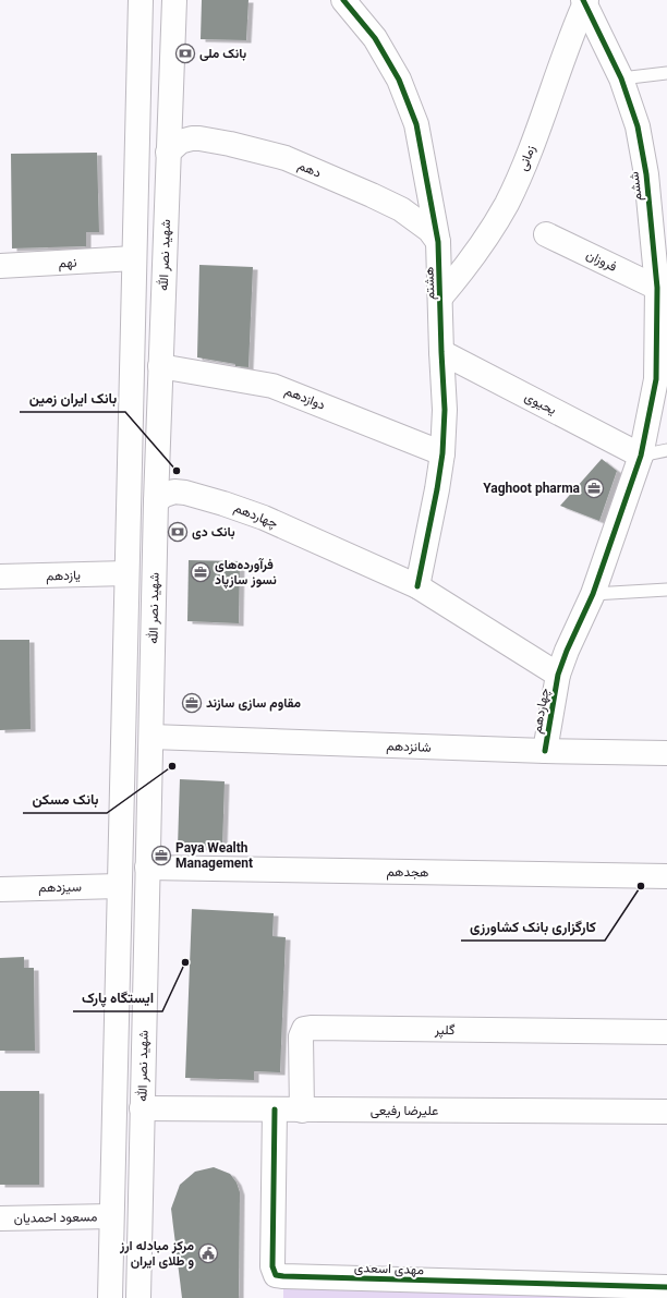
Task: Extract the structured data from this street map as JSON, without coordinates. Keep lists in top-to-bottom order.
{
  "streets": {
    "street": [
      "زمانی",
      "دهم",
      "ششم",
      "شهید نصر الله",
      "فروزان",
      "نهم",
      "هشتم",
      "دوازدهم",
      "یحیوی",
      "چهاردهم",
      "یازدهم",
      "شانزدهم",
      "هجدهم",
      "سیزدهم",
      "گلپر",
      "علیرضا رفیعی",
      "مسعود احمدیان",
      "مهدی اسعدی"
    ]
  },
  "crossings": [
    ["زمانی", "ششم"],
    ["زمانی", "هشتم"],
    ["دهم", "شهید نصر الله"],
    ["دهم", "هشتم"],
    ["ششم", "فروزان"],
    ["ششم", "یحیوی"],
    ["ششم", "چهاردهم"],
    ["شهید نصر الله", "نهم"],
    ["شهید نصر الله", "دوازدهم"],
    ["شهید نصر الله", "چهاردهم"],
    ["شهید نصر الله", "یازدهم"],
    ["شهید نصر الله", "شانزدهم"],
    ["شهید نصر الله", "هجدهم"],
    ["شهید نصر الله", "سیزدهم"],
    ["شهید نصر الله", "علیرضا رفیعی"],
    ["شهید نصر الله", "مسعود احمدیان"],
    ["هشتم", "دوازدهم"],
    ["هشتم", "یحیوی"],
    ["هشتم", "چهاردهم"],
    ["چهاردهم", "شانزدهم"],
    ["گلپر", "علیرضا رفیعی"],
    ["علیرضا رفیعی", "مهدی اسعدی"]
  ],
  "places": {
    "bank": ["بانک ملی", "بانک دی"],
    "other": [
      "بانک ایران زمین",
      "بانک مسکن",
      "کارگزاری بانک کشاورزی",
      "ایستگاه پارک"
    ],
    "office": [
      "Yaghoot pharma",
      "فرآورده‌های نسوز سازپاد",
      "مقاوم سازی سازند",
      "Paya Wealth Management"
    ],
    "public building": ["مركز مبادله ارز و طلای ايران"]
  }
}
